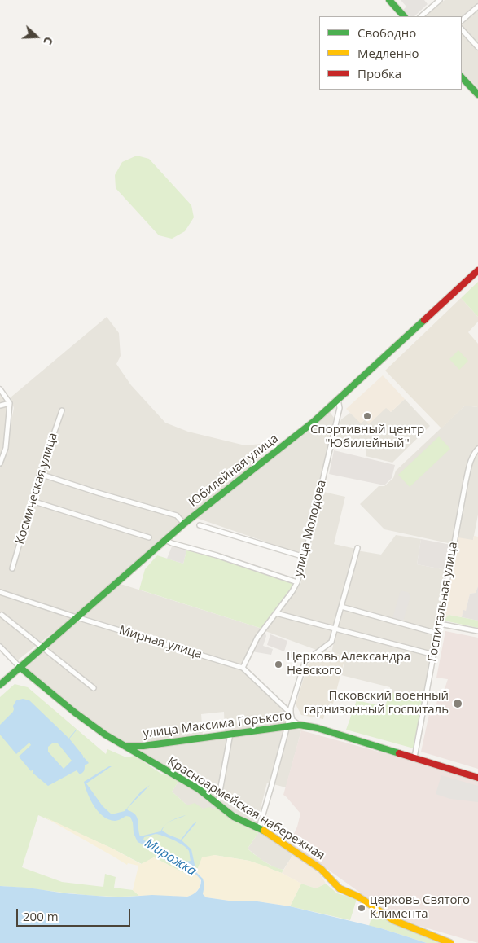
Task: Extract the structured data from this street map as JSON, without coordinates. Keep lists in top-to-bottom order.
{
  "streets": {
    "main road": ["Юбилейная улица", "улица Максима Горького", "Красноармейская набережная"],
    "street": [
      "Космическая улица",
      "улица Молодова",
      "Госпитальная улица",
      "Мирная улица"
    ]
  },
  "crossings": [
    ["Юбилейная улица", "улица Молодова"],
    ["Юбилейная улица", "Мирная улица"],
    ["Юбилейная улица", "Красноармейская набережная"],
    ["улица Молодова", "Мирная улица"],
    ["Госпитальная улица", "улица Максима Горького"],
    ["Мирная улица", "улица Максима Горького"],
    ["улица Максима Горького", "Красноармейская набережная"]
  ],
  "water": ["Мирожка"],
  "places": [
    "Спортивный центр \"Юбилейный\"",
    "Церковь Александра Невского",
    "Псковский военный гарнизонный госпиталь",
    "церковь Святого Климента"
  ],
  "legend": ["Свободно", "Медленно", "Пробка"],
  "scale_bar": "200 m",
  "north": "right"
}
